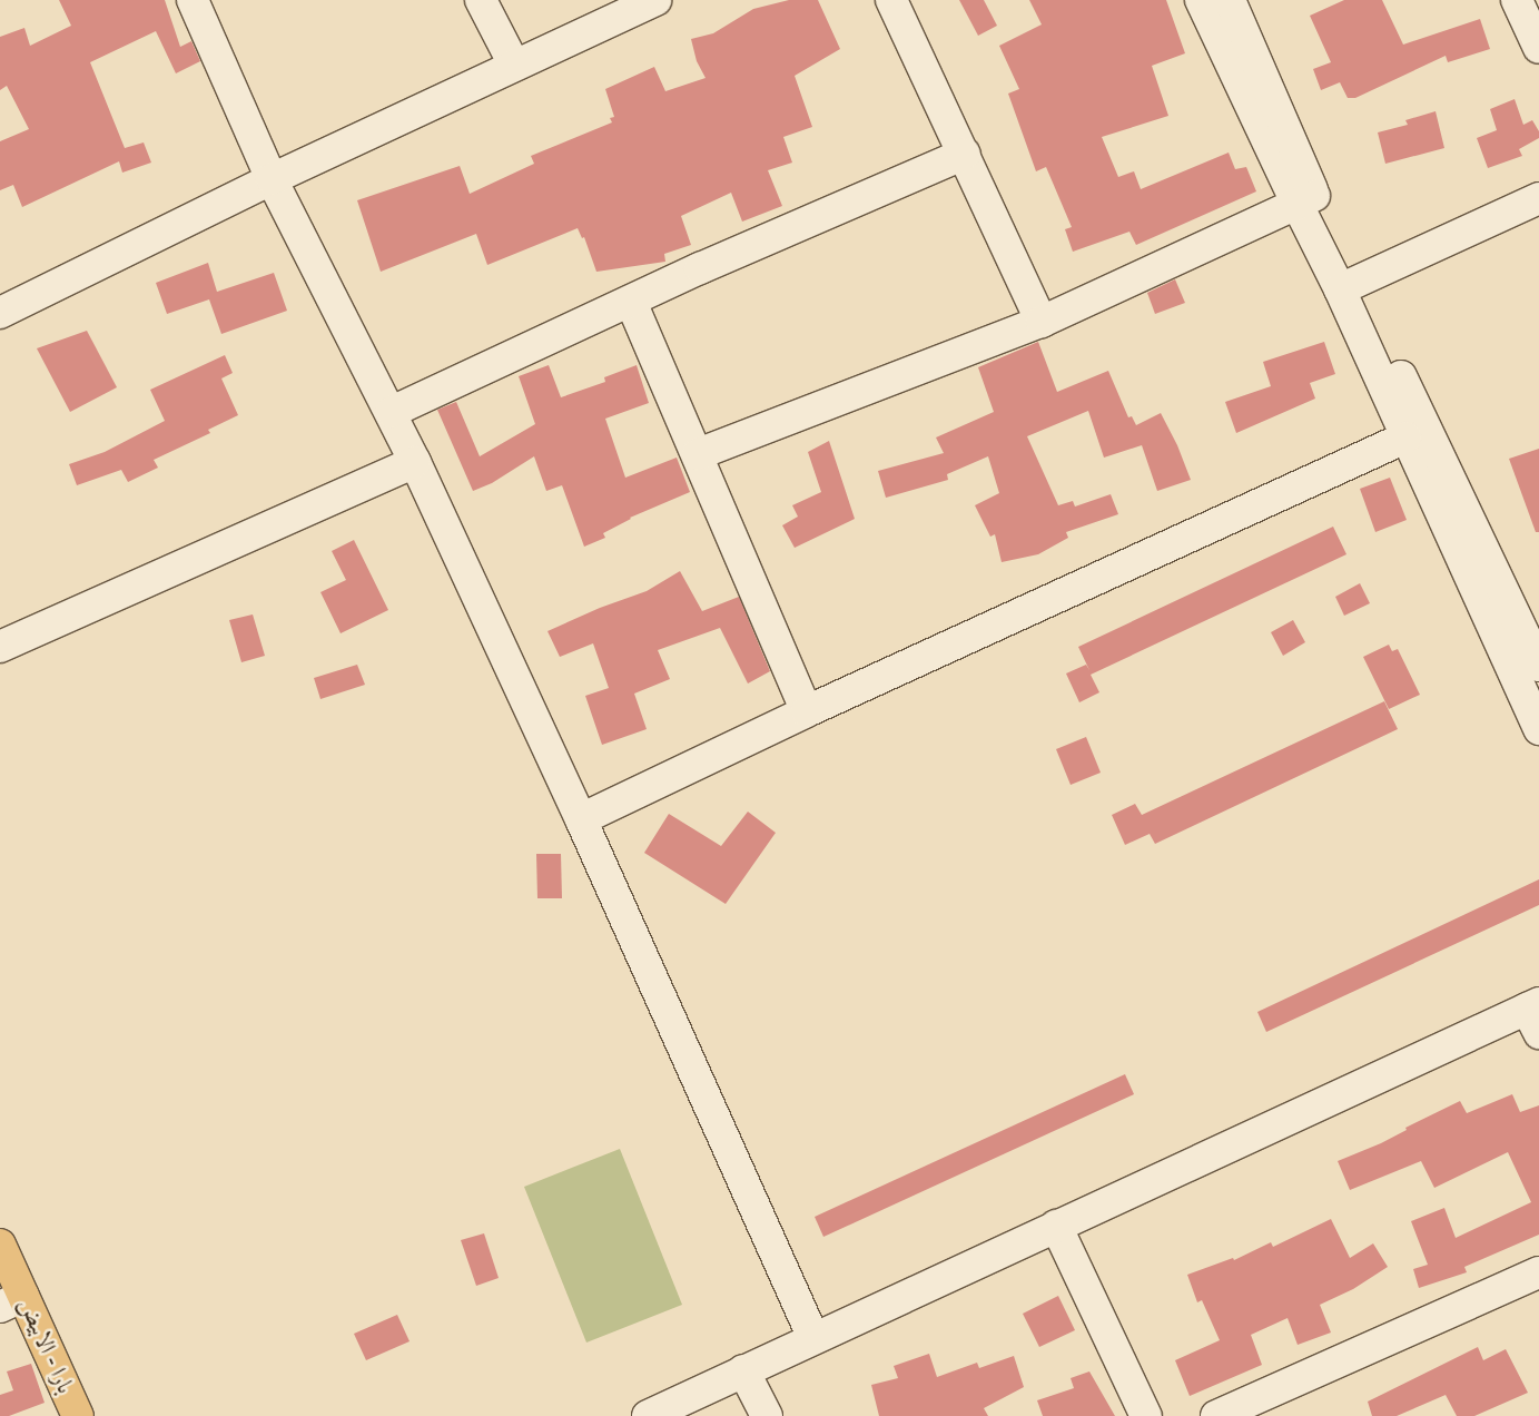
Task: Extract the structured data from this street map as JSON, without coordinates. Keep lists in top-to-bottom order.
{
  "streets": {
    "main road": ["بارا - الابيض"]
  }
}
